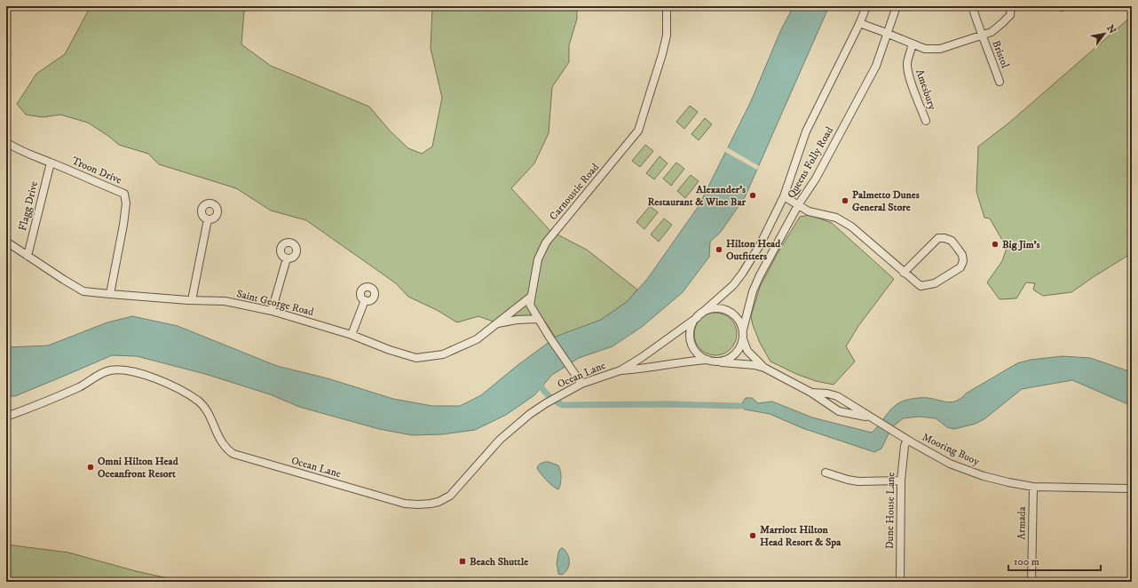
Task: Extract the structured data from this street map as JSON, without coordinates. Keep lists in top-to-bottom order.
{
  "streets": {
    "street": [
      "Bristol",
      "Amesbury",
      "Queens Folly Road",
      "Troon Drive",
      "Carnoustie Road",
      "Flagg Drive",
      "Saint George Road",
      "Ocean Lane",
      "Mooring Buoy",
      "Dune House Lane",
      "Armada"
    ]
  },
  "crossings": [
    ["Queens Folly Road", "Ocean Lane"],
    ["Queens Folly Road", "Mooring Buoy"],
    ["Troon Drive", "Flagg Drive"],
    ["Troon Drive", "Saint George Road"],
    ["Carnoustie Road", "Saint George Road"],
    ["Carnoustie Road", "Ocean Lane"],
    ["Flagg Drive", "Saint George Road"],
    ["Ocean Lane", "Mooring Buoy"],
    ["Mooring Buoy", "Dune House Lane"],
    ["Mooring Buoy", "Armada"]
  ],
  "places": {
    "other": [
      "Alexander's Restaurant & Wine Bar",
      "Palmetto Dunes General Store",
      "Big Jim's",
      "Hilton Head Outfitters",
      "Omni Hilton Head Oceanfront Resort",
      "Marriott Hilton Head Resort & Spa"
    ],
    "transit": ["Beach Shuttle"]
  },
  "scale_bar": "100 m",
  "north": "top right"
}
